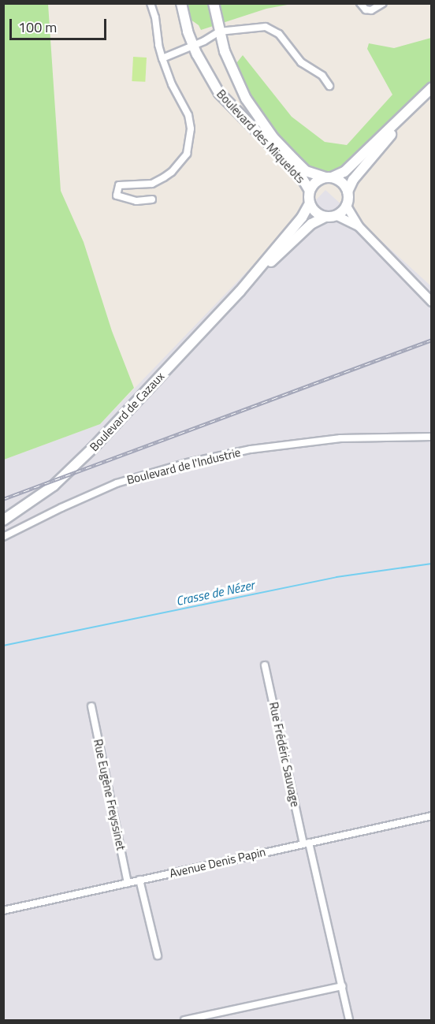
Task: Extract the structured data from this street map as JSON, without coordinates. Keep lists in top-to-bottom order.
{
  "streets": {
    "main road": ["Boulevard des Miquelots", "Boulevard de Cazaux"],
    "street": [
      "Boulevard de l'Industrie",
      "Rue Frédéric Sauvage",
      "Rue Eugène Freyssinet",
      "Avenue Denis Papin"
    ]
  },
  "crossings": [
    ["Boulevard des Miquelots", "Boulevard de Cazaux"],
    ["Rue Frédéric Sauvage", "Avenue Denis Papin"],
    ["Rue Eugène Freyssinet", "Avenue Denis Papin"]
  ],
  "water": ["Crasse de Nézer"],
  "scale_bar": "100 m"
}
